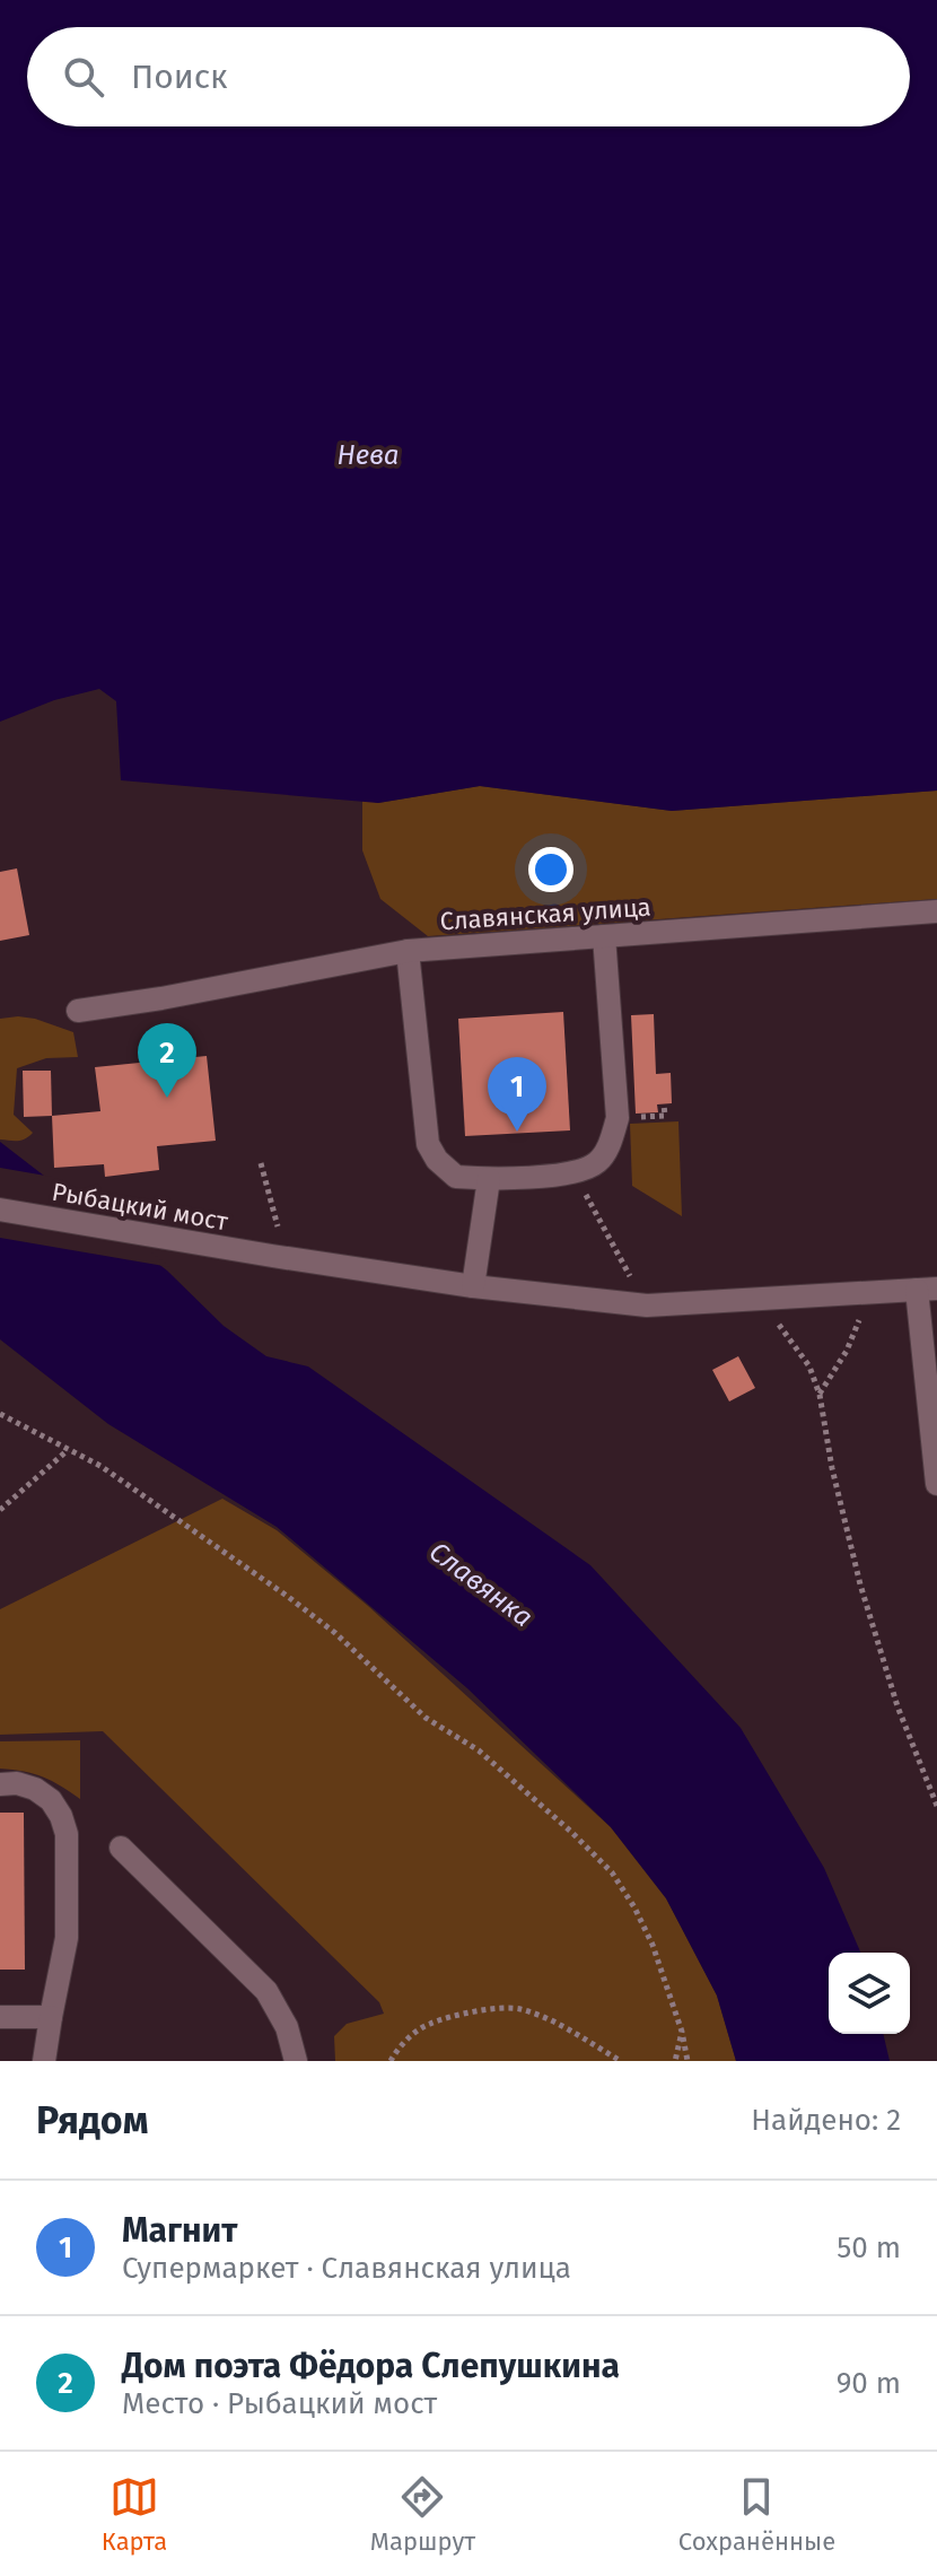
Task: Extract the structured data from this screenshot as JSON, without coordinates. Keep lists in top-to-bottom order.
{
  "streets": {
    "street": ["Славянская улица", "Рыбацкий мост"]
  },
  "water": ["Нева", "Славянка"],
  "page": {
    "search": "Поиск",
    "pins": ["2", "1"],
    "heading": ["Рядом", "Найдено: 2"],
    "list": [
      {
        "mark": "1",
        "name": "Магнит",
        "note": "Супермаркет · Славянская улица",
        "value": "50 m"
      },
      {
        "mark": "2",
        "name": "Дом поэта Фёдора Слепушкина",
        "note": "Место · Рыбацкий мост",
        "value": "90 m"
      }
    ],
    "nav": ["Карта", "Маршрут", "Сохранённые"]
  }
}
